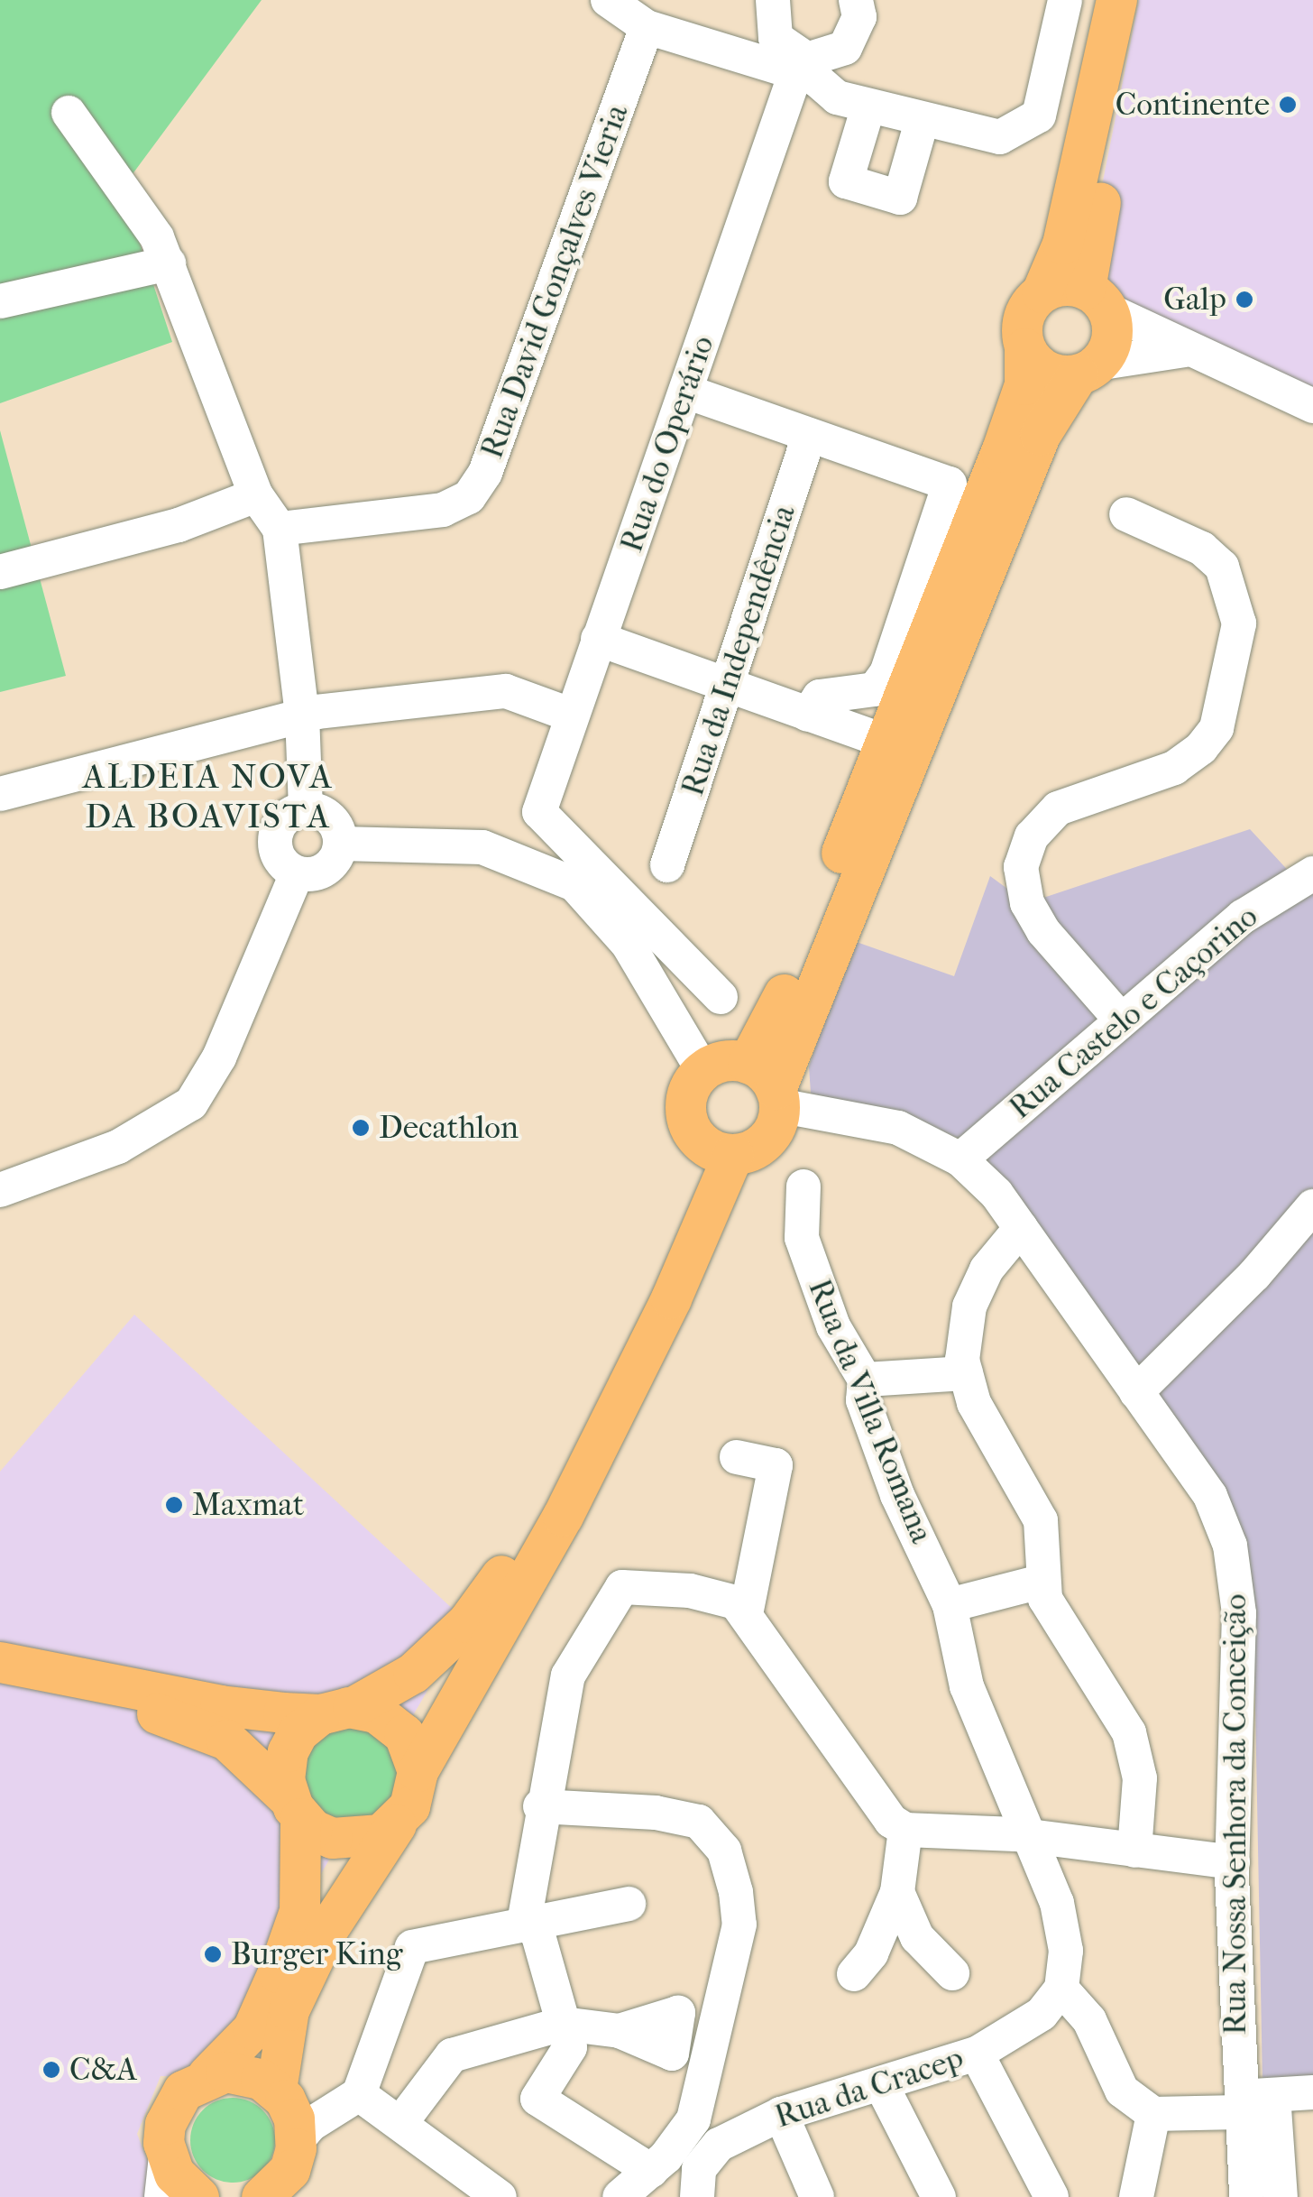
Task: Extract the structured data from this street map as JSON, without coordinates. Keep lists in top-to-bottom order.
{
  "streets": {
    "street": [
      "Rua David Gonçalves Vieria",
      "Rua do Operário",
      "Rua da Independência",
      "Rua Castelo e Caçorino",
      "Rua da Villa Romana",
      "Rua Nossa Senhora da Conceição",
      "Rua da Cracep"
    ]
  },
  "crossings": [
    ["Rua Castelo e Caçorino", "Rua Nossa Senhora da Conceição"],
    ["Rua da Villa Romana", "Rua da Cracep"]
  ],
  "districts": ["ALDEIA NOVA DA BOAVISTA"],
  "places": [
    "Continente",
    "Galp",
    "Decathlon",
    "Maxmat",
    "Burger King",
    "C&A"
  ]
}
